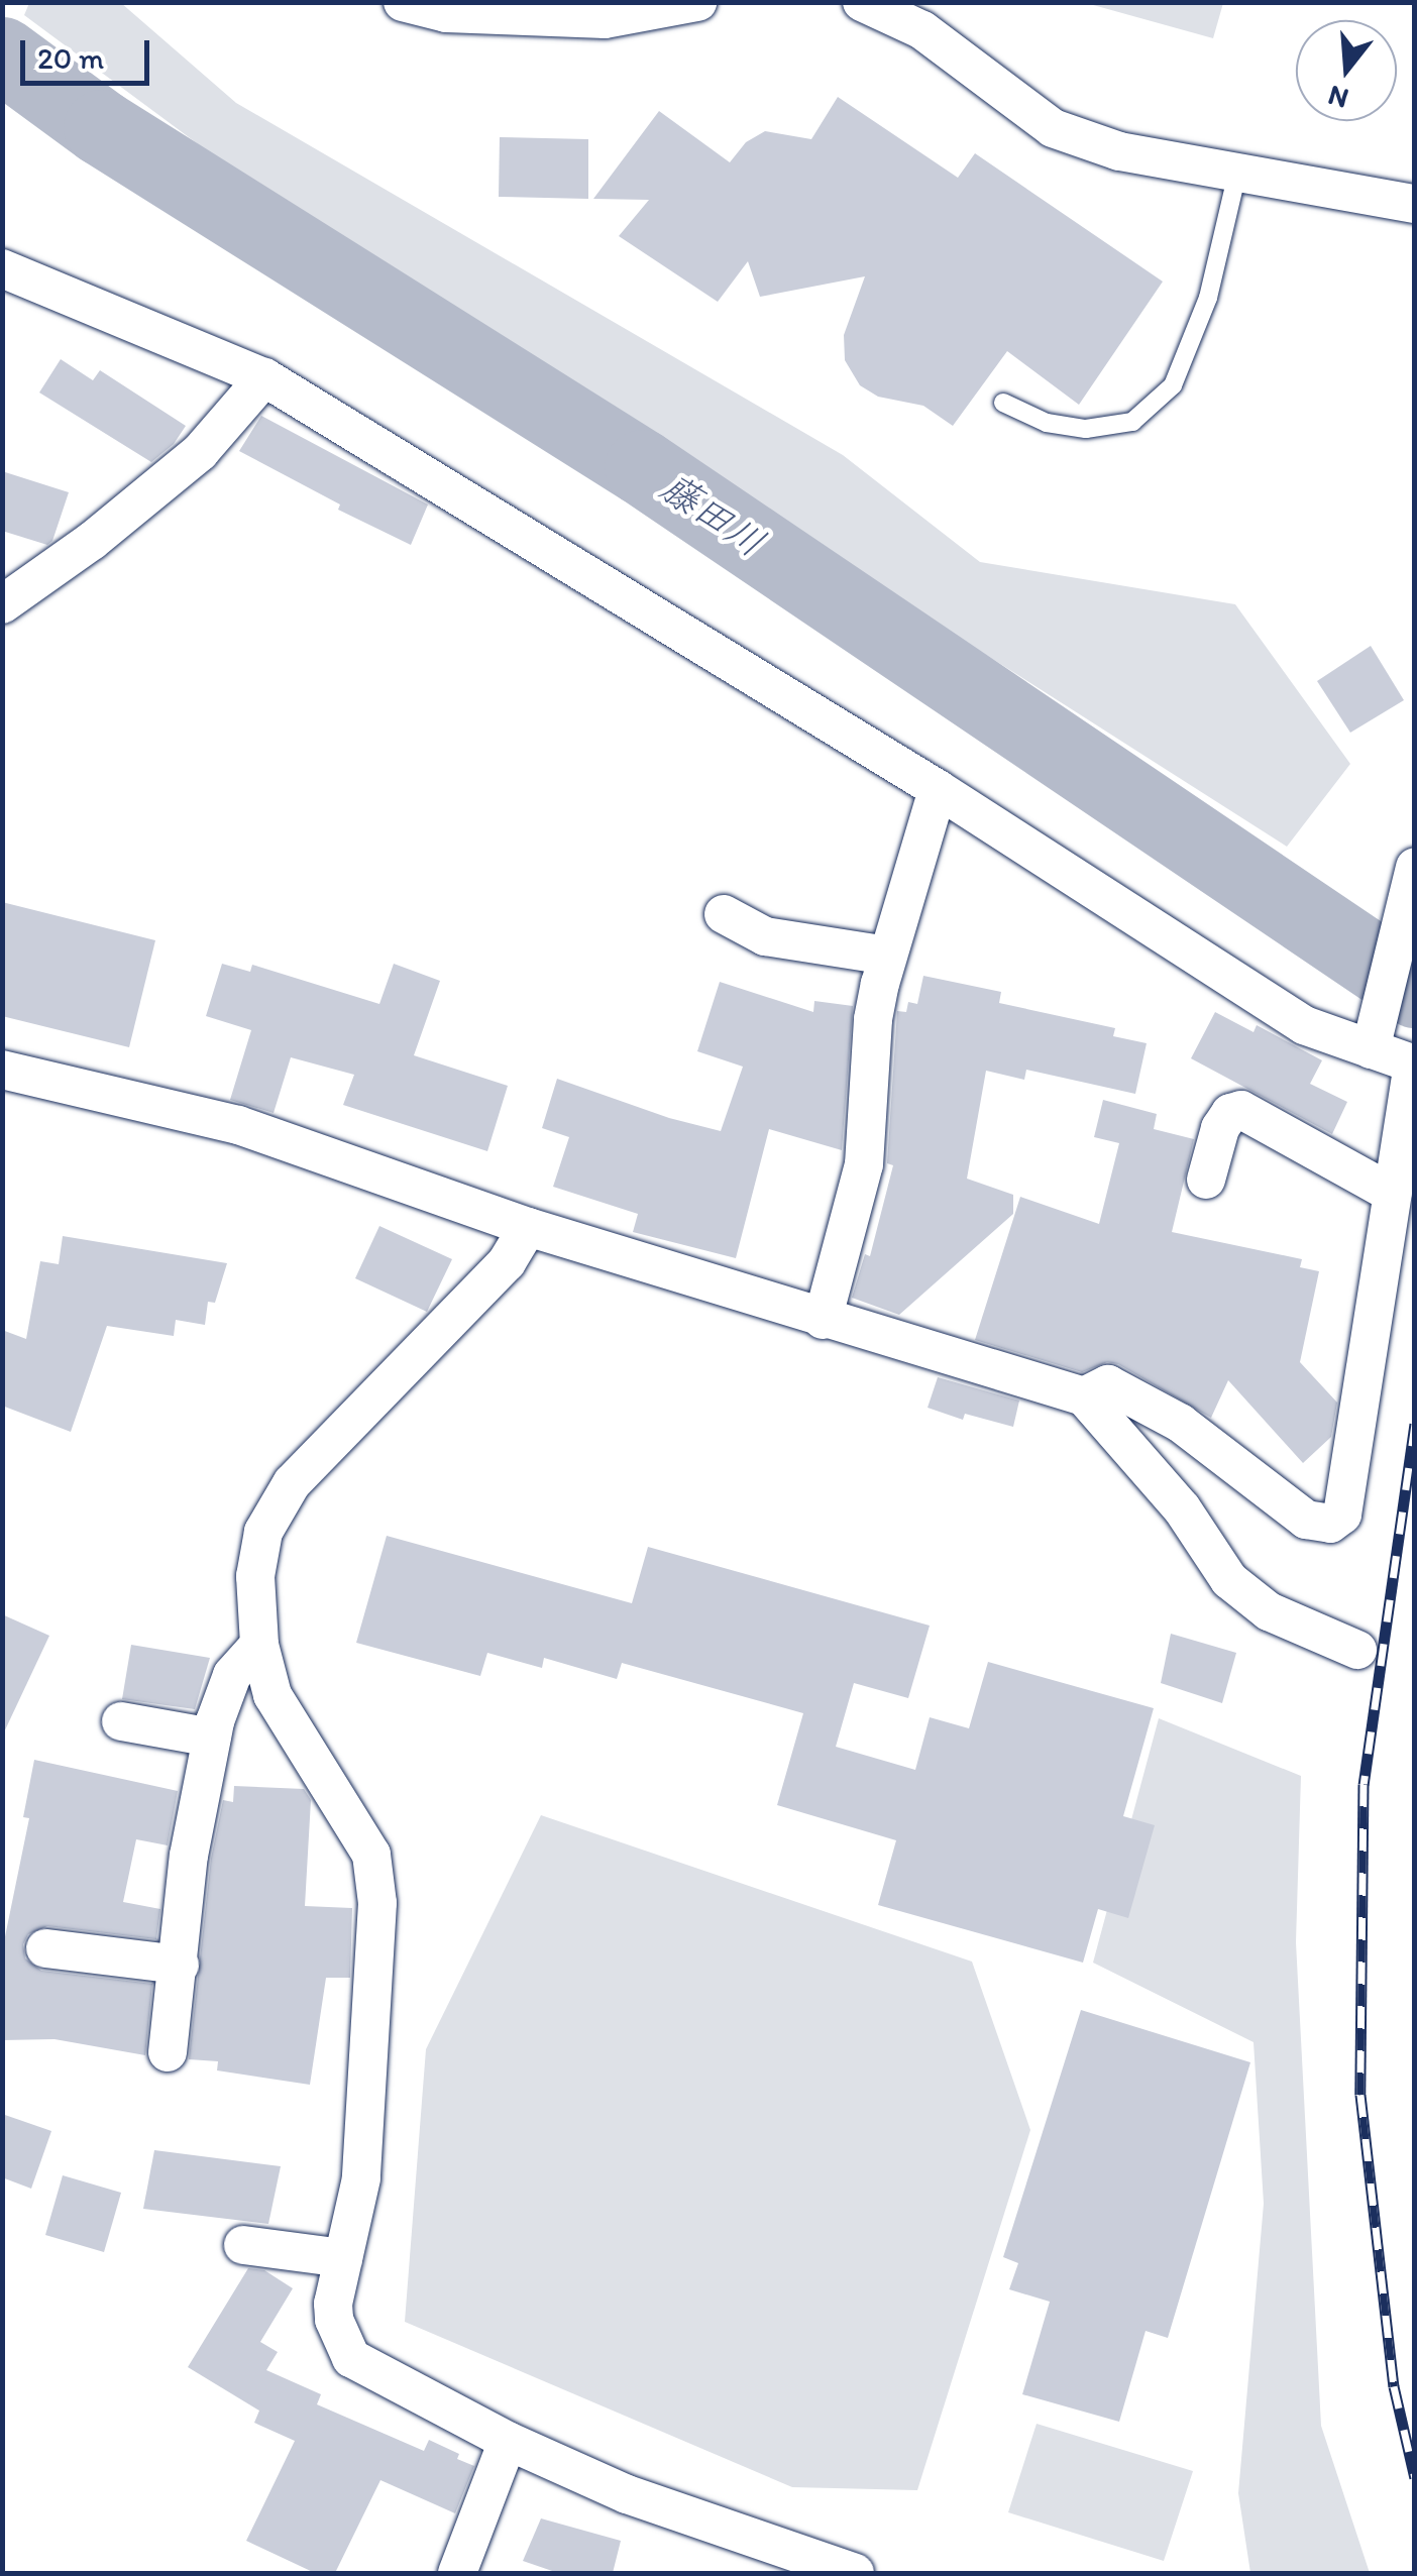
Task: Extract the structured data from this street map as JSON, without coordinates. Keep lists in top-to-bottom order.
{
  "water": ["藤田川"],
  "scale_bar": "20 m",
  "north": "bottom"
}
